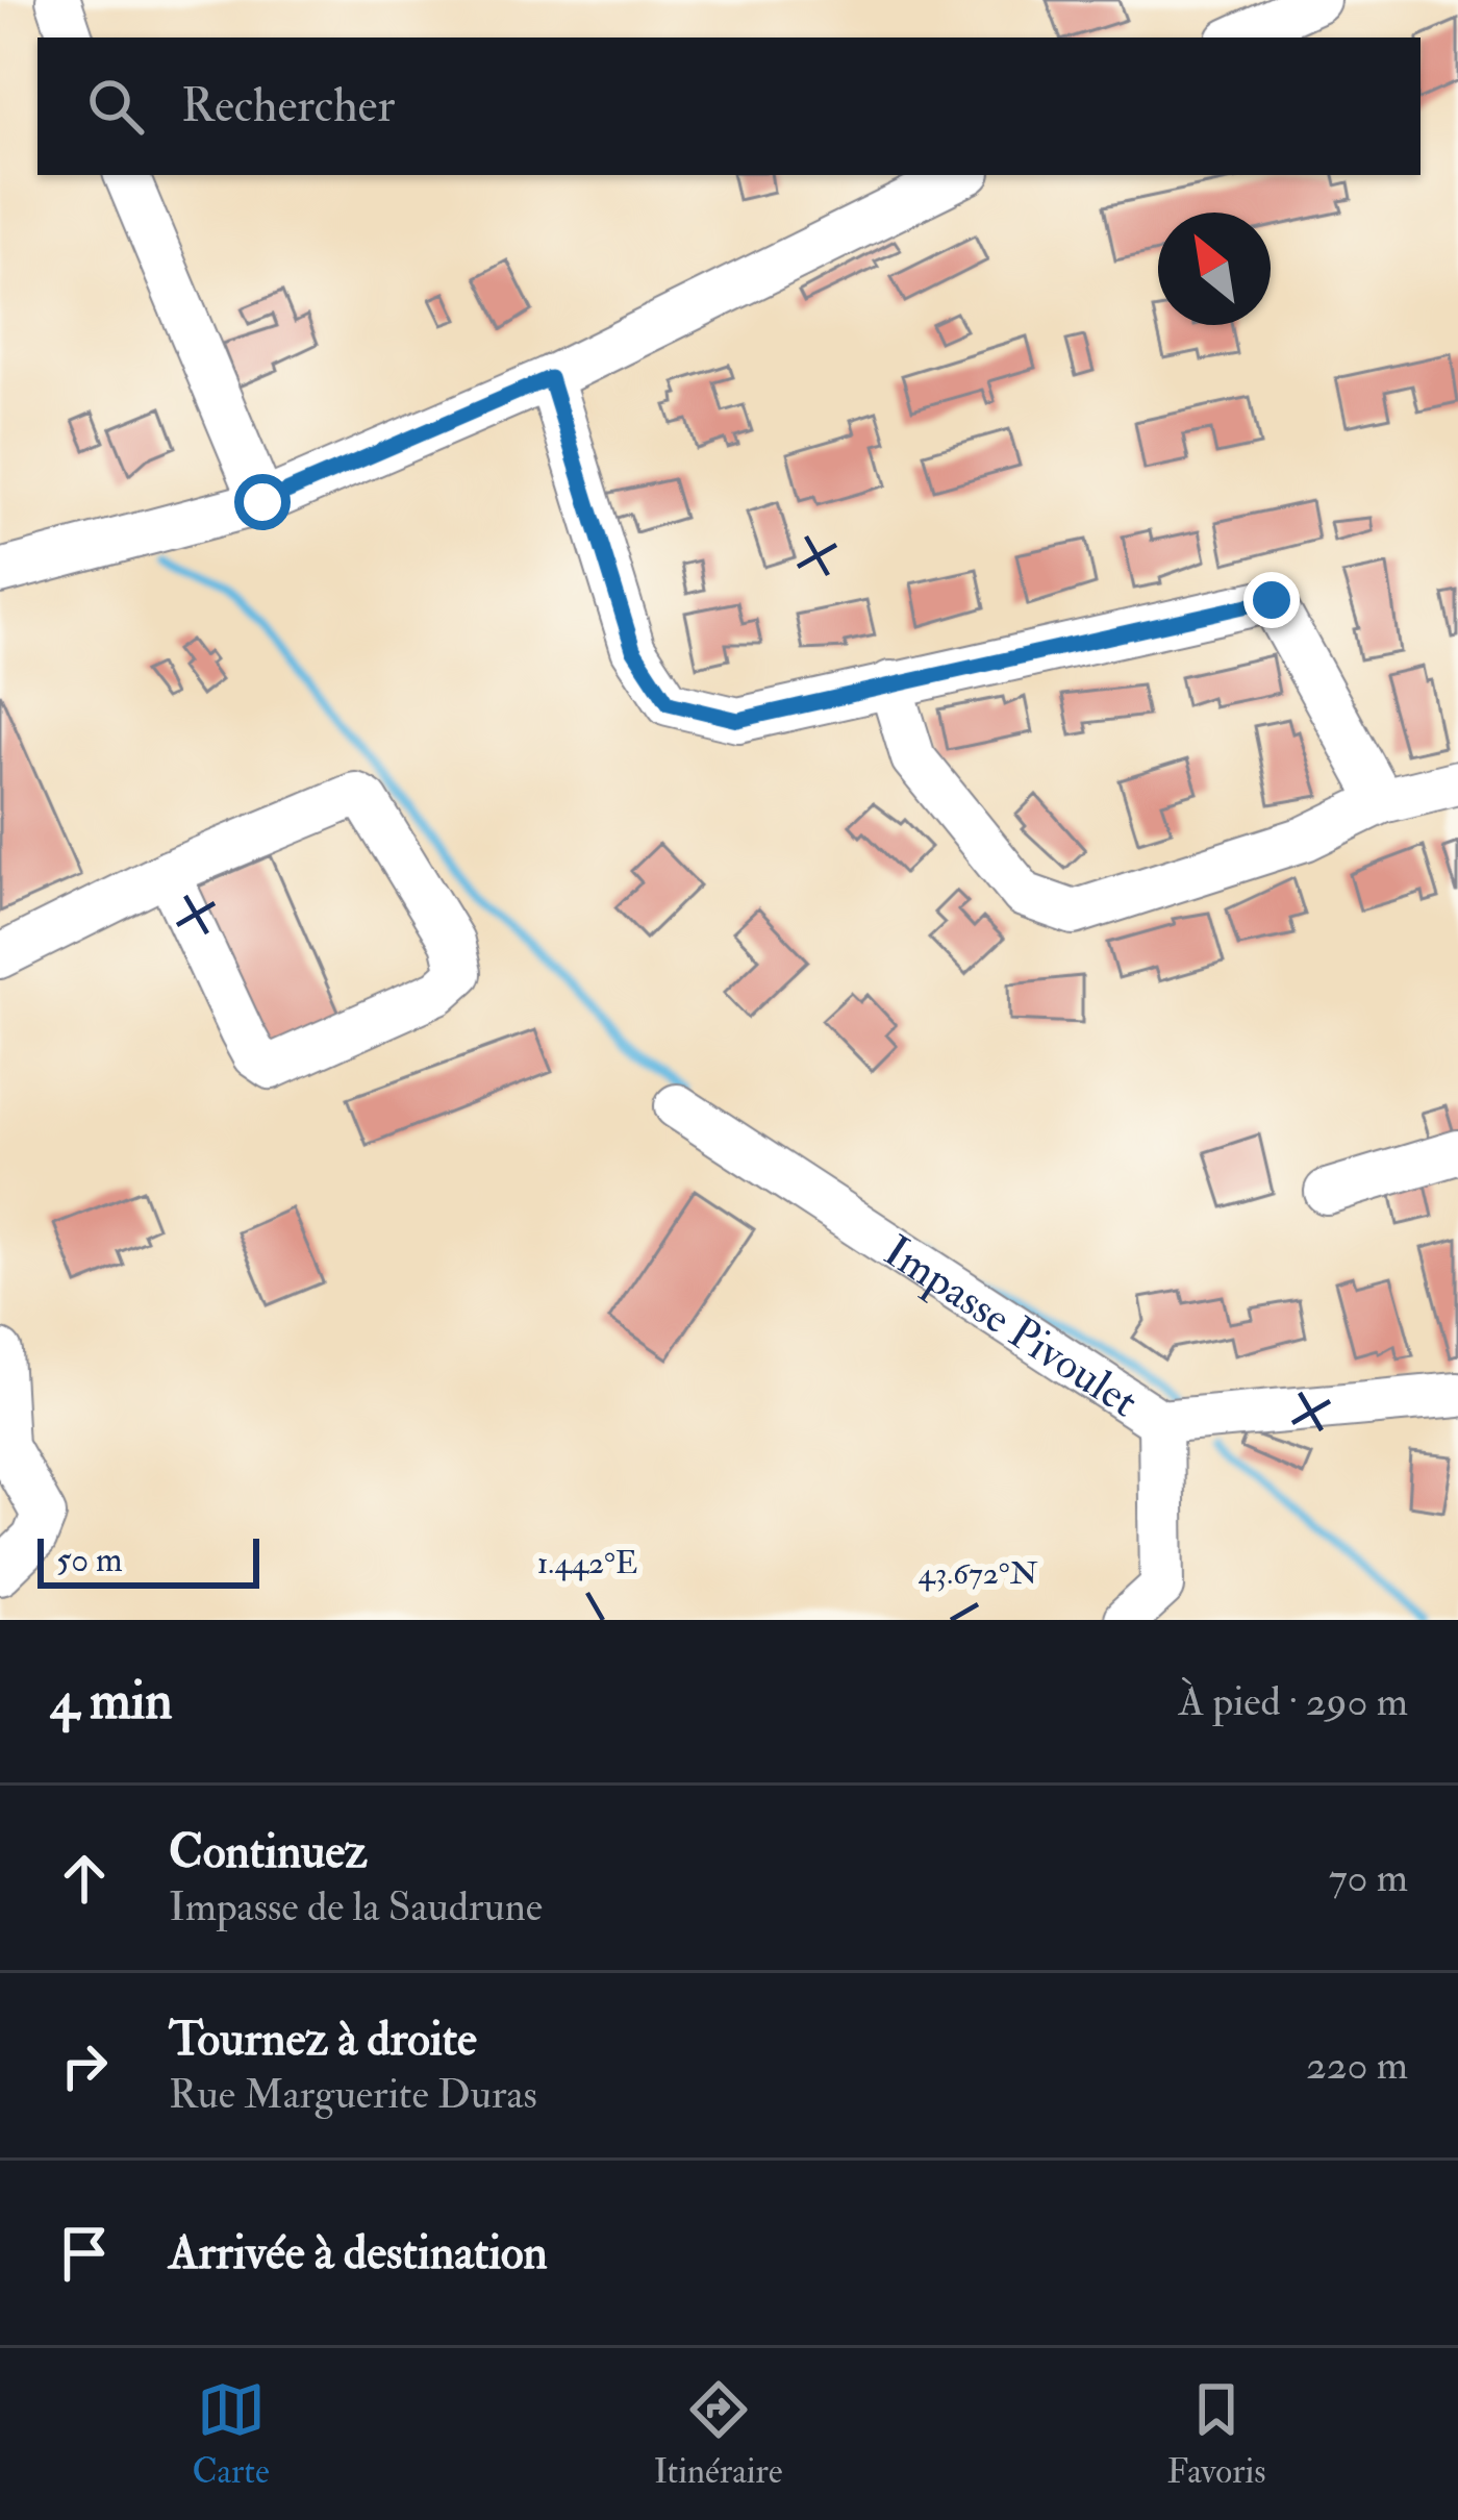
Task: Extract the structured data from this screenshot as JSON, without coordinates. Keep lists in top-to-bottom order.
{
  "streets": {
    "street": ["Impasse Pivoulet"]
  },
  "scale_bar": "50 m",
  "north": "top left",
  "page": {
    "search": "Rechercher",
    "scale": "50 m",
    "heading": ["4 min", "À pied · 290 m"],
    "list": [
      ["Continuez", "Impasse de la Saudrune", "70 m"],
      ["Tournez à droite", "Rue Marguerite Duras", "220 m"],
      "Arrivée à destination"
    ],
    "nav": ["Carte", "Itinéraire", "Favoris"]
  },
  "coordinates": ["1.442°E", "43.672°N"]
}
